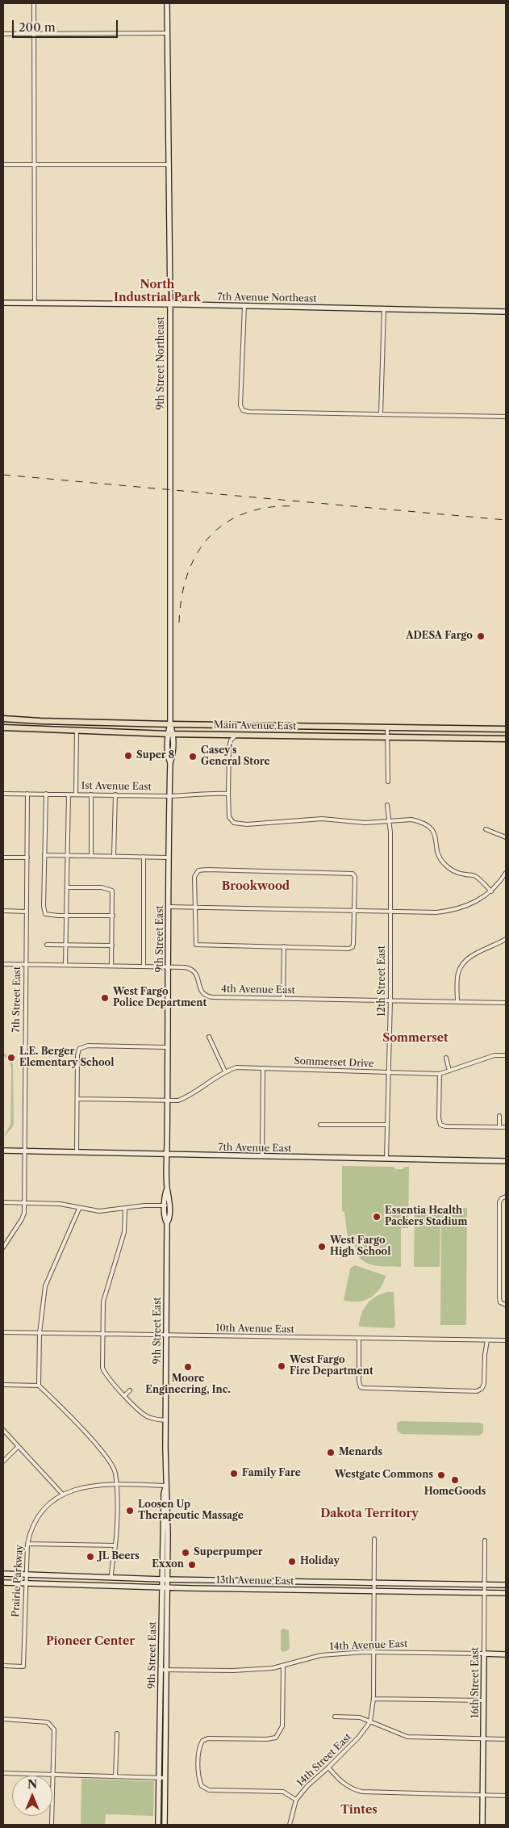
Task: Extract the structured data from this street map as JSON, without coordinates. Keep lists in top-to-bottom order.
{
  "streets": {
    "main road": [
      "7th Avenue Northeast",
      "9th Street Northeast",
      "Main Avenue East",
      "9th Street East",
      "7th Avenue East",
      "13th Avenue East",
      "14th Avenue East",
      "16th Street East"
    ],
    "street": [
      "1st Avenue East",
      "12th Street East",
      "4th Avenue East",
      "7th Street East",
      "Sommerset Drive",
      "10th Avenue East",
      "Prairie Parkway",
      "14th Street East"
    ]
  },
  "crossings": [
    ["7th Avenue Northeast", "9th Street Northeast"],
    ["9th Street Northeast", "Main Avenue East"],
    ["9th Street Northeast", "9th Street East"],
    ["Main Avenue East", "9th Street East"],
    ["1st Avenue East", "9th Street East"],
    ["1st Avenue East", "7th Street East"],
    ["9th Street East", "4th Avenue East"],
    ["9th Street East", "Sommerset Drive"],
    ["9th Street East", "7th Avenue East"],
    ["9th Street East", "10th Avenue East"],
    ["9th Street East", "Prairie Parkway"],
    ["9th Street East", "13th Avenue East"],
    ["9th Street East", "14th Avenue East"],
    ["12th Street East", "4th Avenue East"],
    ["12th Street East", "Sommerset Drive"],
    ["12th Street East", "7th Avenue East"],
    ["4th Avenue East", "7th Street East"],
    ["7th Street East", "7th Avenue East"],
    ["Prairie Parkway", "13th Avenue East"],
    ["13th Avenue East", "16th Street East"],
    ["13th Avenue East", "14th Street East"],
    ["14th Avenue East", "16th Street East"],
    ["14th Avenue East", "14th Street East"]
  ],
  "districts": [
    "North Industrial Park",
    "Brookwood",
    "Sommerset",
    "Dakota Territory",
    "Pioneer Center",
    "Tintes"
  ],
  "places": [
    "ADESA Fargo",
    "Super 8",
    "Casey's General Store",
    "West Fargo Police Department",
    "L.E. Berger Elementary School",
    "Essentia Health Packers Stadium",
    "West Fargo High School",
    "West Fargo Fire Department",
    "Moore Engineering, Inc.",
    "Menards",
    "Family Fare",
    "Westgate Commons",
    "HomeGoods",
    "Loosen Up Therapeutic Massage",
    "Superpumper",
    "JL Beers",
    "Holiday",
    "Exxon"
  ],
  "scale_bar": "200 m",
  "north": "top"
}
